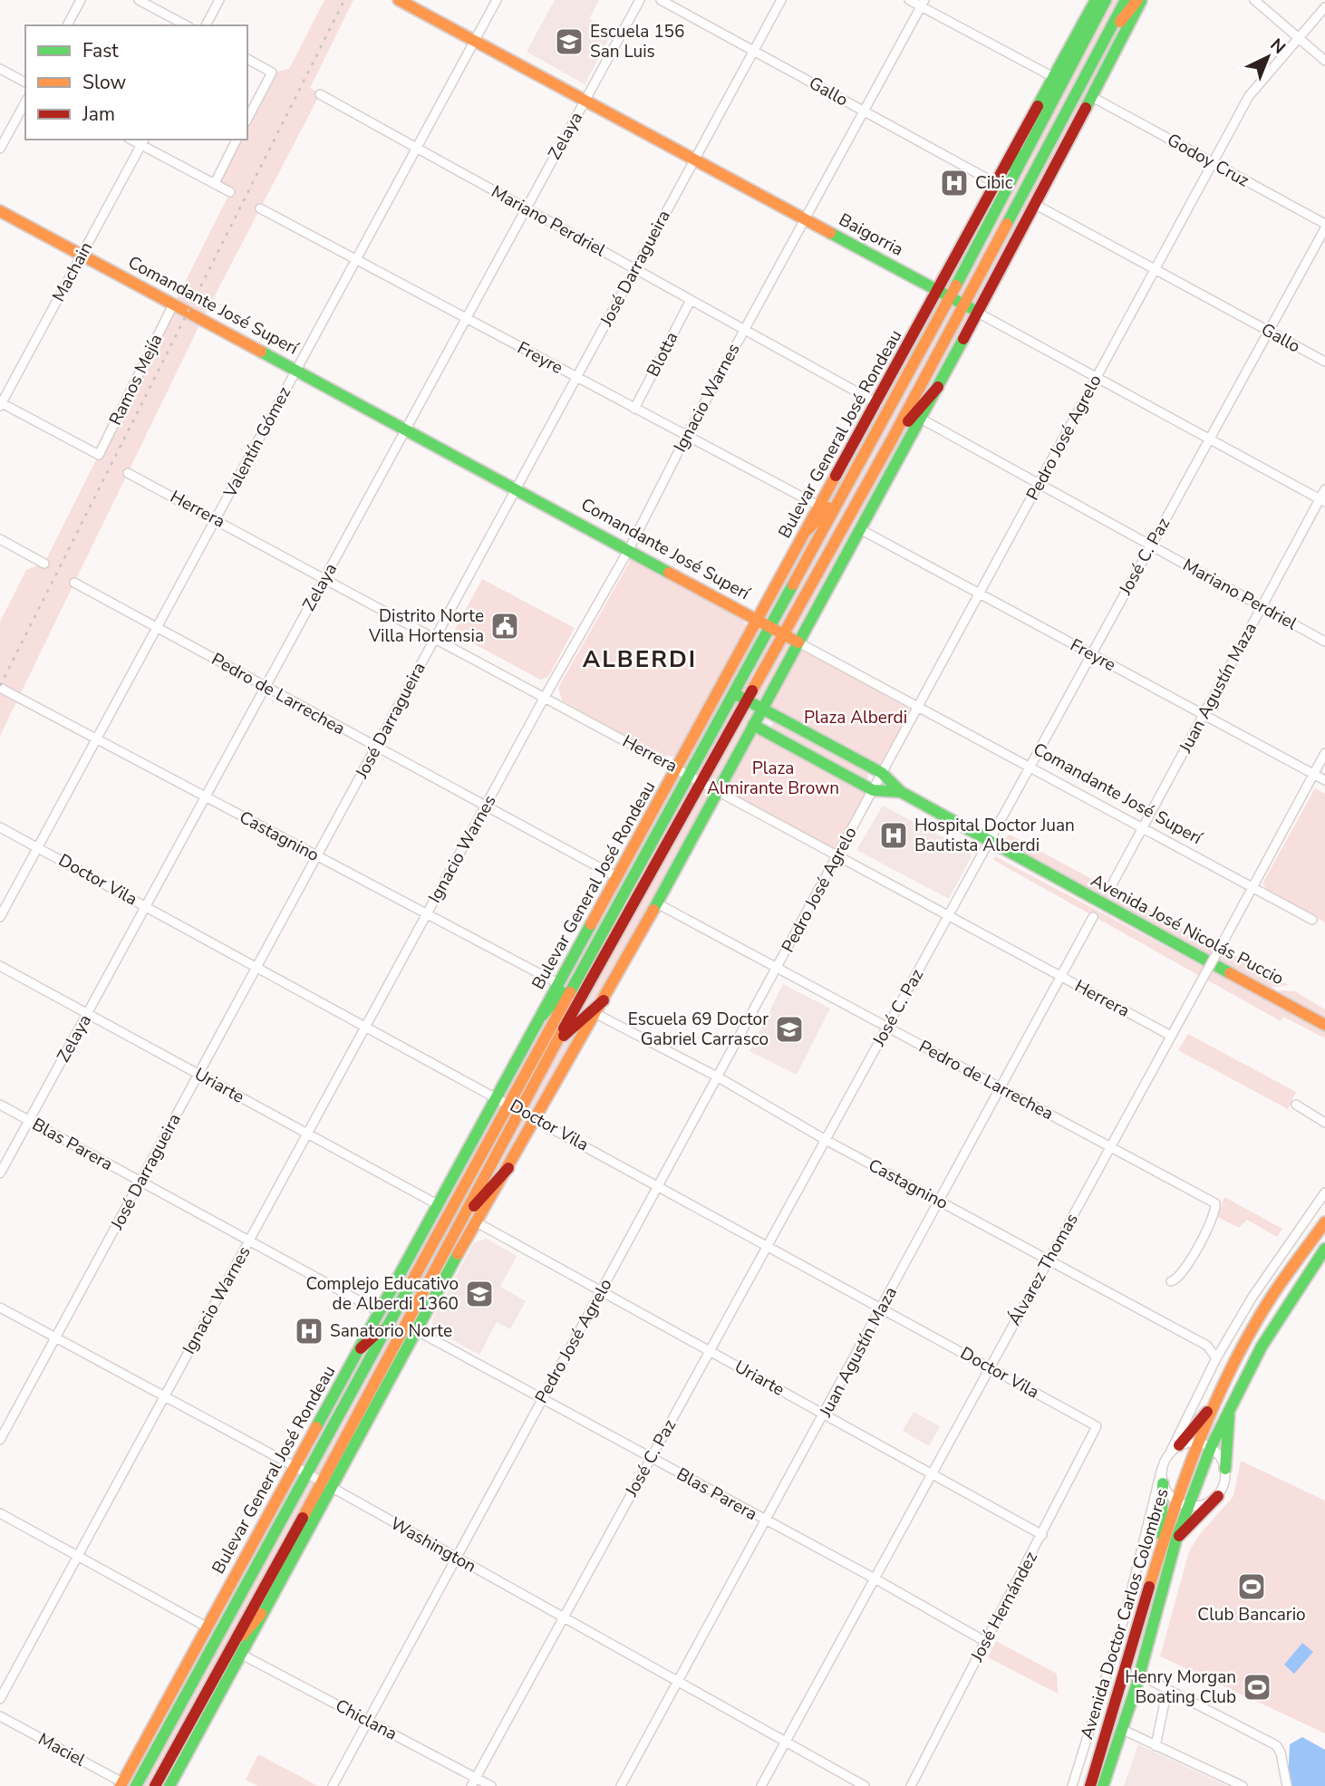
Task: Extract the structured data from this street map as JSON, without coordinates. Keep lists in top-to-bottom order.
{
  "streets": {
    "main road": [
      "Baigorria",
      "Comandante José Superí",
      "Bulevar General José Rondeau",
      "Avenida José Nicolás Puccio",
      "Avenida Doctor Carlos Colombres"
    ],
    "street": [
      "Gallo",
      "Zelaya",
      "Godoy Cruz",
      "Mariano Perdriel",
      "José Darragueira",
      "Machain",
      "Blotta",
      "Freyre",
      "Ramos Mejía",
      "Ignacio Warnes",
      "Pedro José Agrelo",
      "Valentín Gómez",
      "Herrera",
      "José C. Paz",
      "Juan Agustín Maza",
      "Pedro de Larrechea",
      "Castagnino",
      "Doctor Vila",
      "Uriarte",
      "Blas Parera",
      "Álvarez Thomas",
      "Washington",
      "José Hernández",
      "Chiclana",
      "Maciel"
    ]
  },
  "crossings": [
    ["Gallo", "José Darragueira"],
    ["Gallo", "Ignacio Warnes"],
    ["Gallo", "Bulevar General José Rondeau"],
    ["Gallo", "Pedro José Agrelo"],
    ["Gallo", "José C. Paz"],
    ["Zelaya", "Mariano Perdriel"],
    ["Zelaya", "Baigorria"],
    ["Zelaya", "Comandante José Superí"],
    ["Zelaya", "Freyre"],
    ["Zelaya", "Herrera"],
    ["Zelaya", "Pedro de Larrechea"],
    ["Zelaya", "Castagnino"],
    ["Zelaya", "Doctor Vila"],
    ["Zelaya", "Uriarte"],
    ["Zelaya", "Blas Parera"],
    ["Godoy Cruz", "Pedro José Agrelo"],
    ["Godoy Cruz", "José C. Paz"],
    ["Mariano Perdriel", "José Darragueira"],
    ["Mariano Perdriel", "Blotta"],
    ["Mariano Perdriel", "Ignacio Warnes"],
    ["Mariano Perdriel", "Bulevar General José Rondeau"],
    ["Mariano Perdriel", "Pedro José Agrelo"],
    ["Mariano Perdriel", "Valentín Gómez"],
    ["Mariano Perdriel", "José C. Paz"],
    ["Mariano Perdriel", "Juan Agustín Maza"],
    ["Baigorria", "José Darragueira"],
    ["Baigorria", "Ignacio Warnes"],
    ["Baigorria", "Bulevar General José Rondeau"],
    ["Baigorria", "Pedro José Agrelo"],
    ["Baigorria", "Valentín Gómez"],
    ["Baigorria", "José C. Paz"],
    ["Baigorria", "Juan Agustín Maza"],
    ["José Darragueira", "Comandante José Superí"],
    ["José Darragueira", "Freyre"],
    ["José Darragueira", "Herrera"],
    ["José Darragueira", "Pedro de Larrechea"],
    ["José Darragueira", "Castagnino"],
    ["José Darragueira", "Doctor Vila"],
    ["José Darragueira", "Uriarte"],
    ["José Darragueira", "Blas Parera"],
    ["José Darragueira", "Washington"],
    ["Machain", "Comandante José Superí"],
    ["Machain", "Ramos Mejía"],
    ["Comandante José Superí", "Ramos Mejía"],
    ["Comandante José Superí", "Ignacio Warnes"],
    ["Comandante José Superí", "Bulevar General José Rondeau"],
    ["Comandante José Superí", "Pedro José Agrelo"],
    ["Comandante José Superí", "Valentín Gómez"],
    ["Comandante José Superí", "José C. Paz"],
    ["Comandante José Superí", "Juan Agustín Maza"],
    ["Comandante José Superí", "Álvarez Thomas"],
    ["Blotta", "Freyre"],
    ["Freyre", "Ignacio Warnes"],
    ["Freyre", "Bulevar General José Rondeau"],
    ["Freyre", "Pedro José Agrelo"],
    ["Freyre", "Valentín Gómez"],
    ["Freyre", "José C. Paz"],
    ["Freyre", "Juan Agustín Maza"],
    ["Freyre", "Álvarez Thomas"],
    ["Ignacio Warnes", "Herrera"],
    ["Ignacio Warnes", "Pedro de Larrechea"],
    ["Ignacio Warnes", "Castagnino"],
    ["Ignacio Warnes", "Doctor Vila"],
    ["Ignacio Warnes", "Uriarte"],
    ["Ignacio Warnes", "Blas Parera"],
    ["Ignacio Warnes", "Washington"],
    ["Bulevar General José Rondeau", "Herrera"],
    ["Bulevar General José Rondeau", "Pedro de Larrechea"],
    ["Bulevar General José Rondeau", "Castagnino"],
    ["Bulevar General José Rondeau", "Doctor Vila"],
    ["Bulevar General José Rondeau", "Avenida José Nicolás Puccio"],
    ["Bulevar General José Rondeau", "Uriarte"],
    ["Bulevar General José Rondeau", "Blas Parera"],
    ["Bulevar General José Rondeau", "Washington"],
    ["Bulevar General José Rondeau", "Maciel"],
    ["Pedro José Agrelo", "Herrera"],
    ["Pedro José Agrelo", "Pedro de Larrechea"],
    ["Pedro José Agrelo", "Castagnino"],
    ["Pedro José Agrelo", "Doctor Vila"],
    ["Pedro José Agrelo", "Avenida José Nicolás Puccio"],
    ["Pedro José Agrelo", "Uriarte"],
    ["Pedro José Agrelo", "Blas Parera"],
    ["Pedro José Agrelo", "Washington"],
    ["Pedro José Agrelo", "Chiclana"],
    ["Valentín Gómez", "Herrera"],
    ["Valentín Gómez", "Pedro de Larrechea"],
    ["Valentín Gómez", "Castagnino"],
    ["Valentín Gómez", "Doctor Vila"],
    ["Herrera", "José C. Paz"],
    ["Herrera", "Juan Agustín Maza"],
    ["Herrera", "Álvarez Thomas"],
    ["José C. Paz", "Pedro de Larrechea"],
    ["José C. Paz", "Castagnino"],
    ["José C. Paz", "Doctor Vila"],
    ["José C. Paz", "Avenida José Nicolás Puccio"],
    ["José C. Paz", "Uriarte"],
    ["José C. Paz", "Blas Parera"],
    ["José C. Paz", "Washington"],
    ["José C. Paz", "Chiclana"],
    ["Juan Agustín Maza", "Pedro de Larrechea"],
    ["Juan Agustín Maza", "Castagnino"],
    ["Juan Agustín Maza", "Doctor Vila"],
    ["Juan Agustín Maza", "Uriarte"],
    ["Juan Agustín Maza", "Blas Parera"],
    ["Juan Agustín Maza", "Washington"],
    ["Pedro de Larrechea", "Álvarez Thomas"],
    ["Castagnino", "Álvarez Thomas"],
    ["Doctor Vila", "Álvarez Thomas"],
    ["Doctor Vila", "José Hernández"],
    ["Uriarte", "Álvarez Thomas"],
    ["Uriarte", "José Hernández"],
    ["Blas Parera", "Álvarez Thomas"],
    ["Blas Parera", "José Hernández"],
    ["Álvarez Thomas", "Washington"]
  ],
  "districts": ["ALBERDI"],
  "parks": ["Plaza Alberdi", "Plaza Almirante Brown"],
  "places": {
    "school or university": ["Escuela 156 San Luis", "Escuela 69 Doctor Gabriel Carrasco", "Complejo Educativo de Alberdi 1360"],
    "hospital": ["Cibic", "Hospital Doctor Juan Bautista Alberdi", "Sanatorio Norte"],
    "public building": ["Distrito Norte Villa Hortensia"],
    "sports": ["Club Bancario", "Henry Morgan Boating Club"]
  },
  "legend": ["Fast", "Slow", "Jam"],
  "north": "top right"
}
